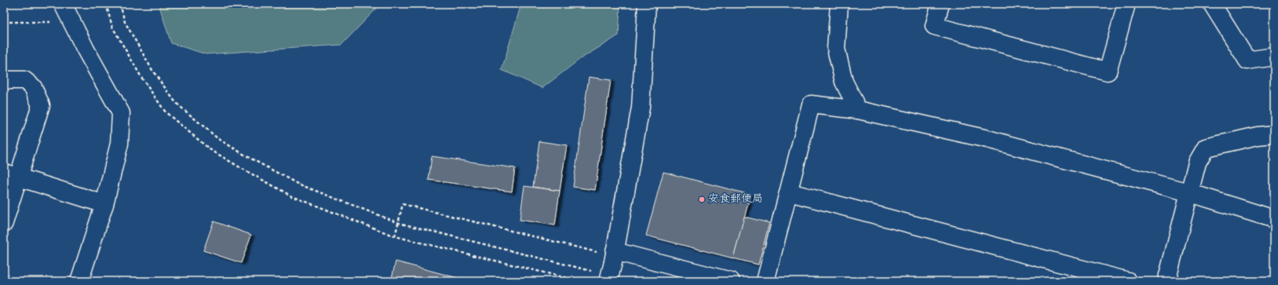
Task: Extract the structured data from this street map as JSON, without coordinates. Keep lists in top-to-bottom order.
{
  "places": ["安食郵便局"]
}
